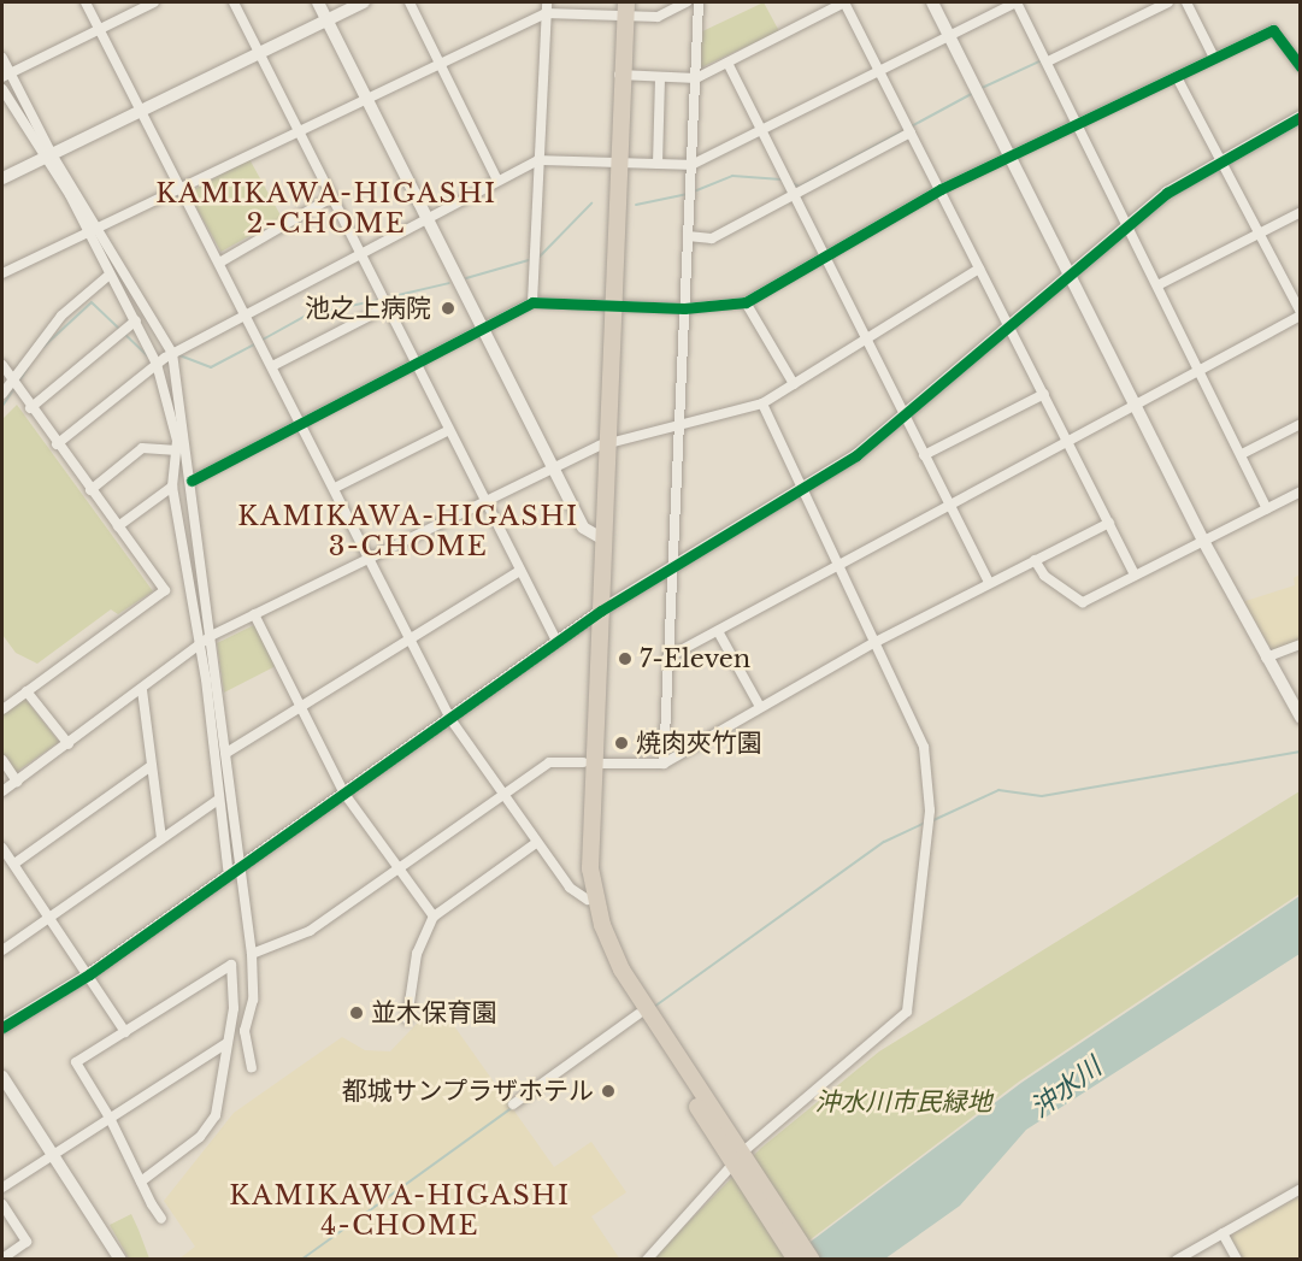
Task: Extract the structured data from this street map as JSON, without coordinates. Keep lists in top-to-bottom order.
{
  "districts": ["KAMIKAWA-HIGASHI 2-CHOME", "KAMIKAWA-HIGASHI 3-CHOME", "KAMIKAWA-HIGASHI 4-CHOME"],
  "water": ["沖水川"],
  "parks": ["沖水川市民緑地"],
  "places": [
    "池之上病院",
    "7-Eleven",
    "焼肉夾竹園",
    "並木保育園",
    "都城サンプラザホテル"
  ]
}
